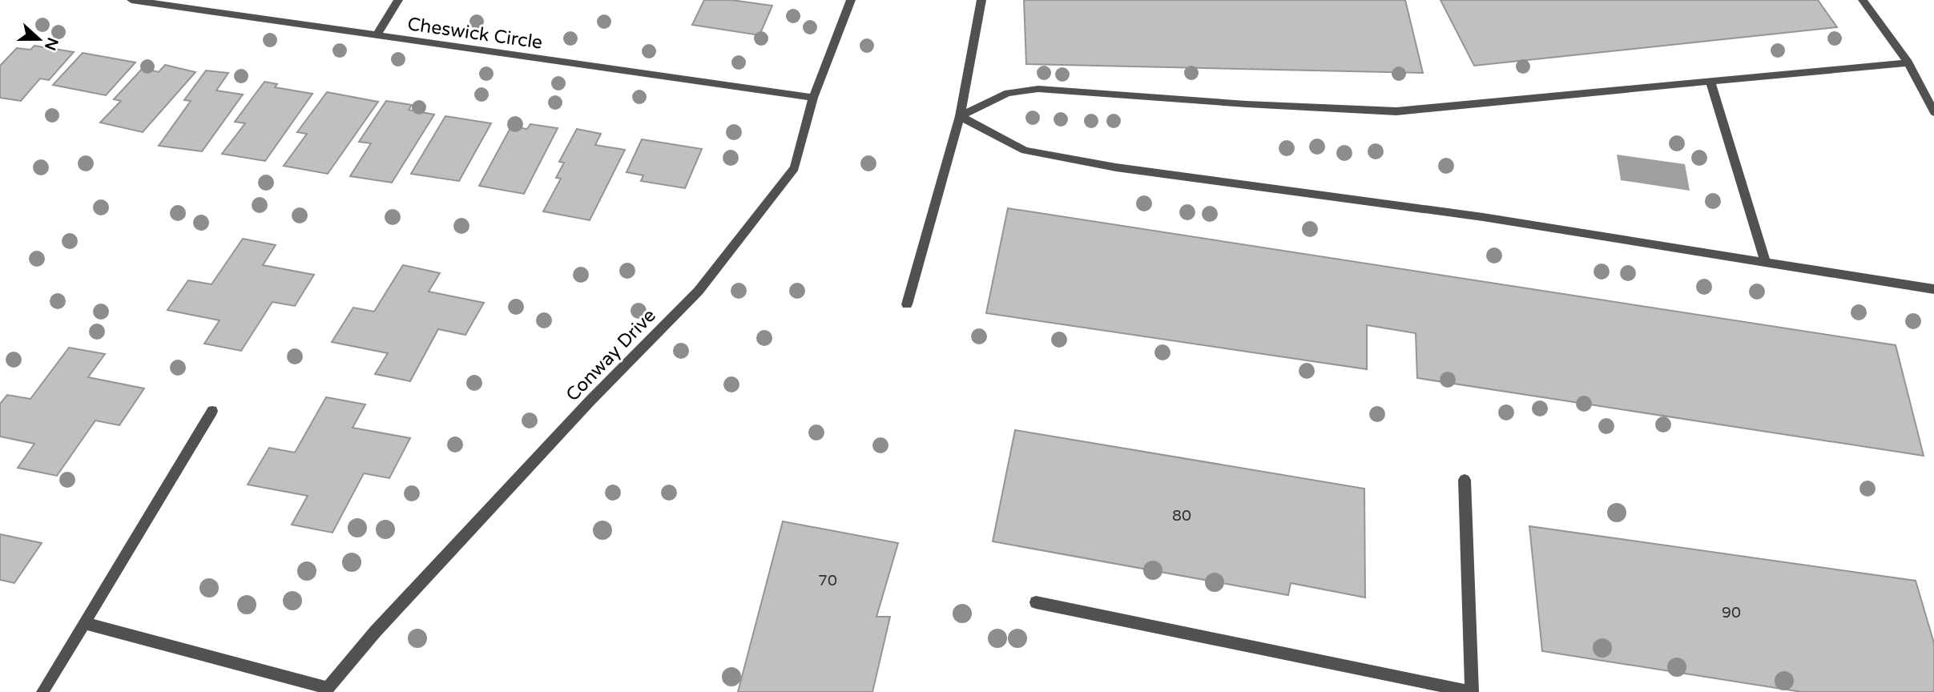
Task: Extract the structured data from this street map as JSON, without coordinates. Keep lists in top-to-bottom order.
{
  "streets": {
    "street": ["Cheswick Circle", "Conway Drive"]
  },
  "crossings": [
    ["Cheswick Circle", "Conway Drive"]
  ],
  "house_numbers": ["80", "70", "90"],
  "north": "right"
}
